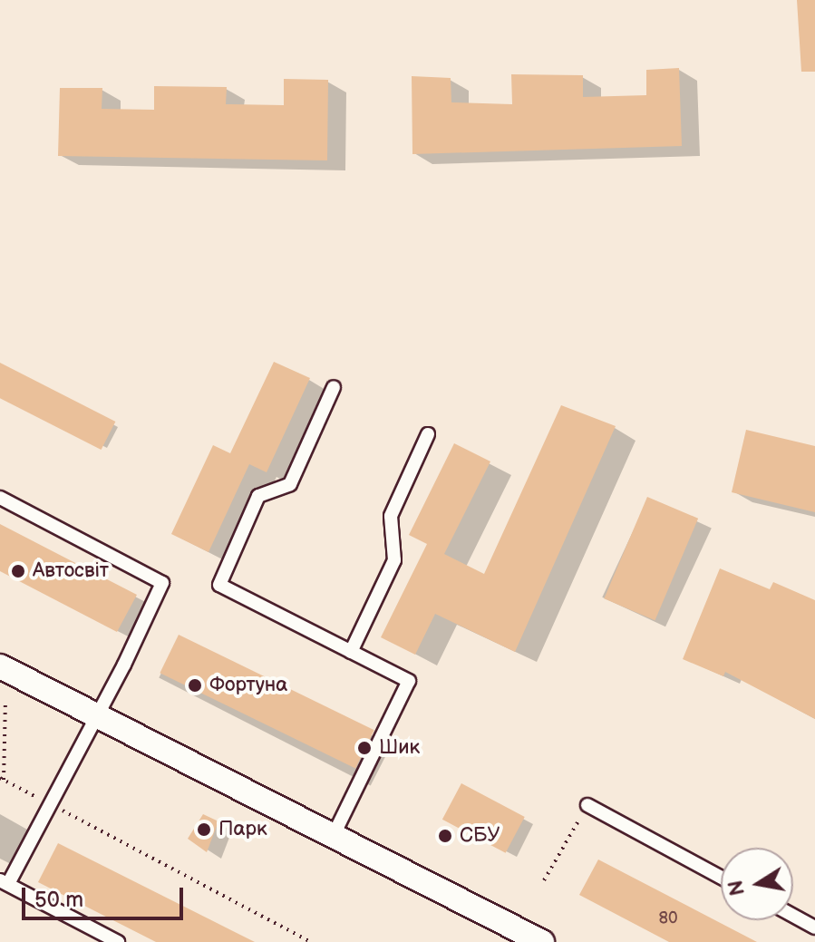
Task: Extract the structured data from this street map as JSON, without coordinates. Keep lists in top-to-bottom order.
{
  "places": [
    "Автосвіт",
    "Фортуна",
    "Шик",
    "Парк",
    "СБУ"
  ],
  "house_numbers": ["80"],
  "scale_bar": "50 m",
  "north": "left"
}
